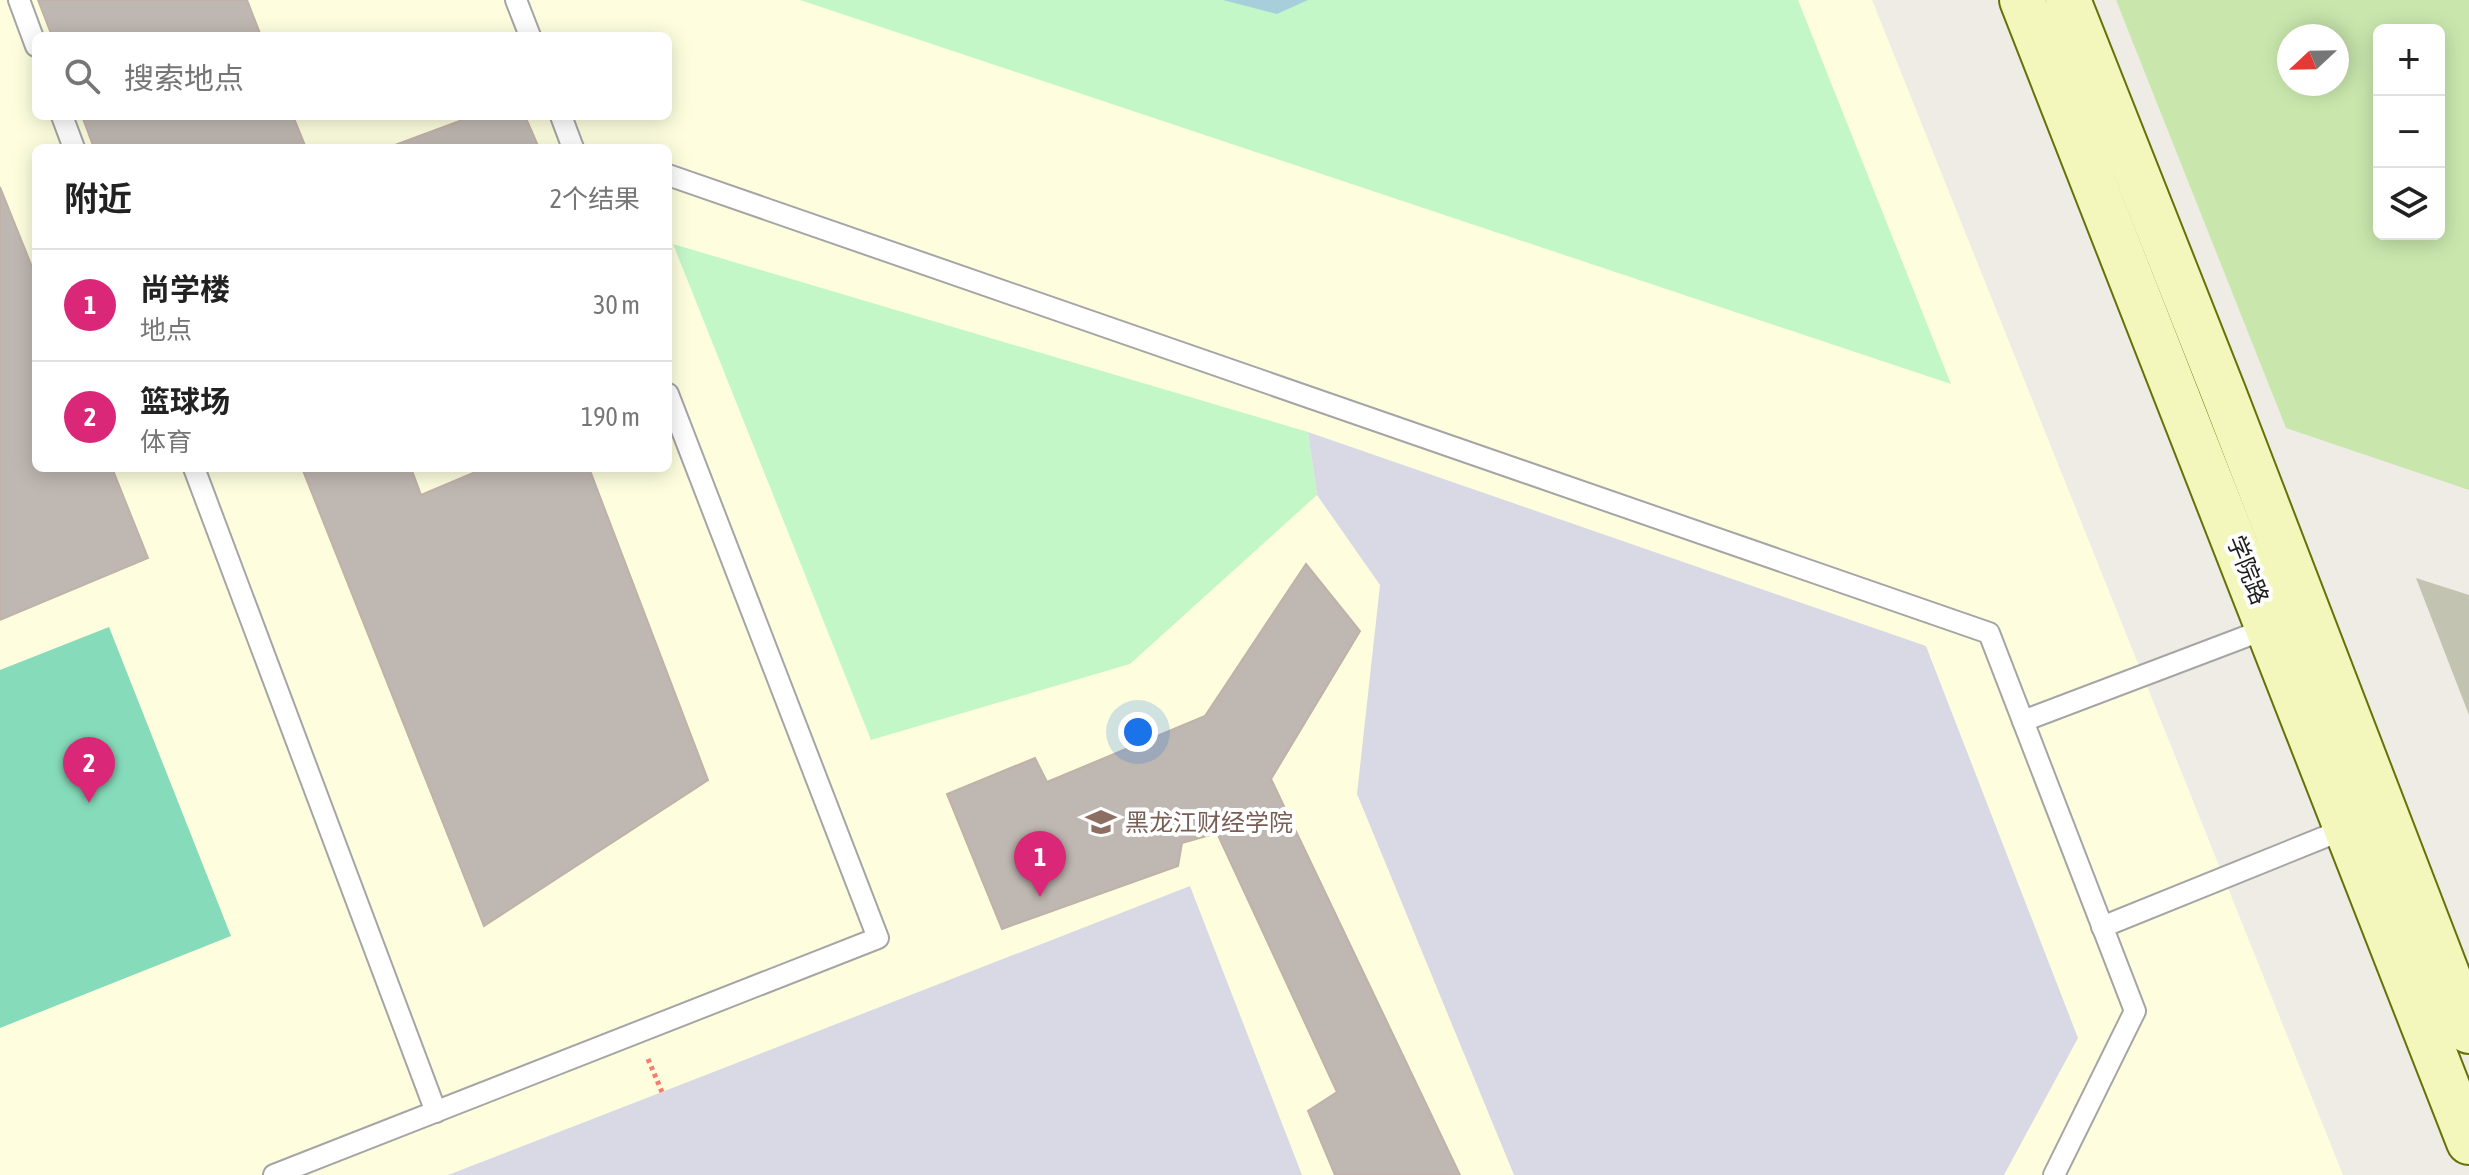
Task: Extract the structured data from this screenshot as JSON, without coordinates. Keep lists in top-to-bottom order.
{
  "streets": {
    "main road": ["学院路"]
  },
  "places": {
    "school or university": ["黑龙江财经学院"]
  },
  "north": "left",
  "page": {
    "map_buttons": ["+", "−"],
    "search": "搜索地点",
    "heading": ["附近", "2个结果"],
    "list": [
      {
        "mark": "1",
        "name": "尚学楼",
        "note": "地点",
        "value": "30 m"
      },
      {
        "mark": "2",
        "name": "篮球场",
        "note": "体育",
        "value": "190 m"
      }
    ],
    "pins": ["2", "1"]
  }
}
